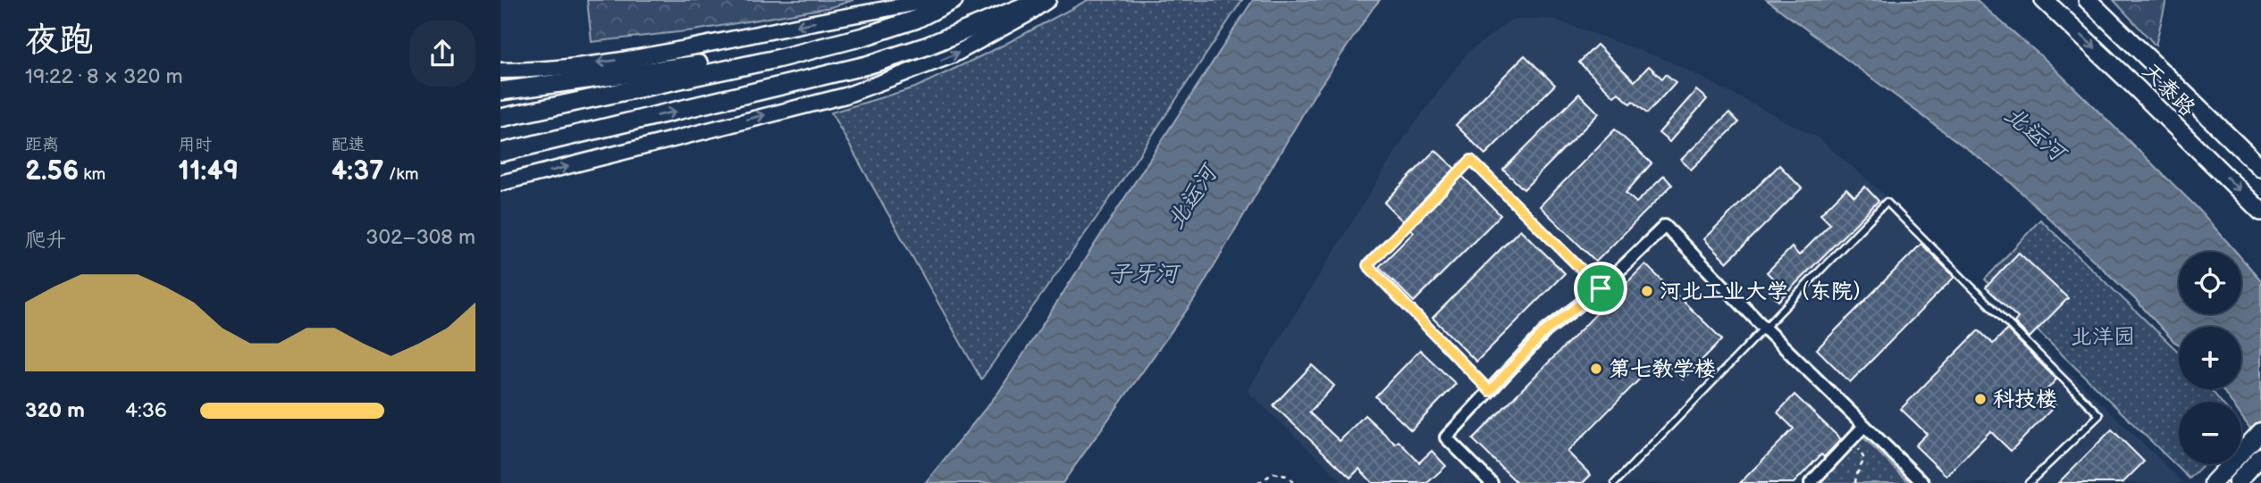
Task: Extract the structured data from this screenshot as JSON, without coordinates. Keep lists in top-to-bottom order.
{
  "streets": {
    "main road": ["天泰路"]
  },
  "water": ["北运河", "子牙河"],
  "parks": ["北洋园"],
  "places": ["河北工业大学（东院）", "第七教学楼", "科技楼"],
  "page": {
    "heading": ["夜跑", "19:22 · 8 × 320 m"],
    "stats": [
      ["距离", "2.56 km"],
      ["用时", "11:49"],
      ["配速", "4:37 /km"]
    ],
    "chart": ["爬升", "302–308 m"],
    "map_buttons": ["+", "−"],
    "list": [
      {
        "name": "320 m",
        "note": "4:36"
      }
    ]
  }
}
